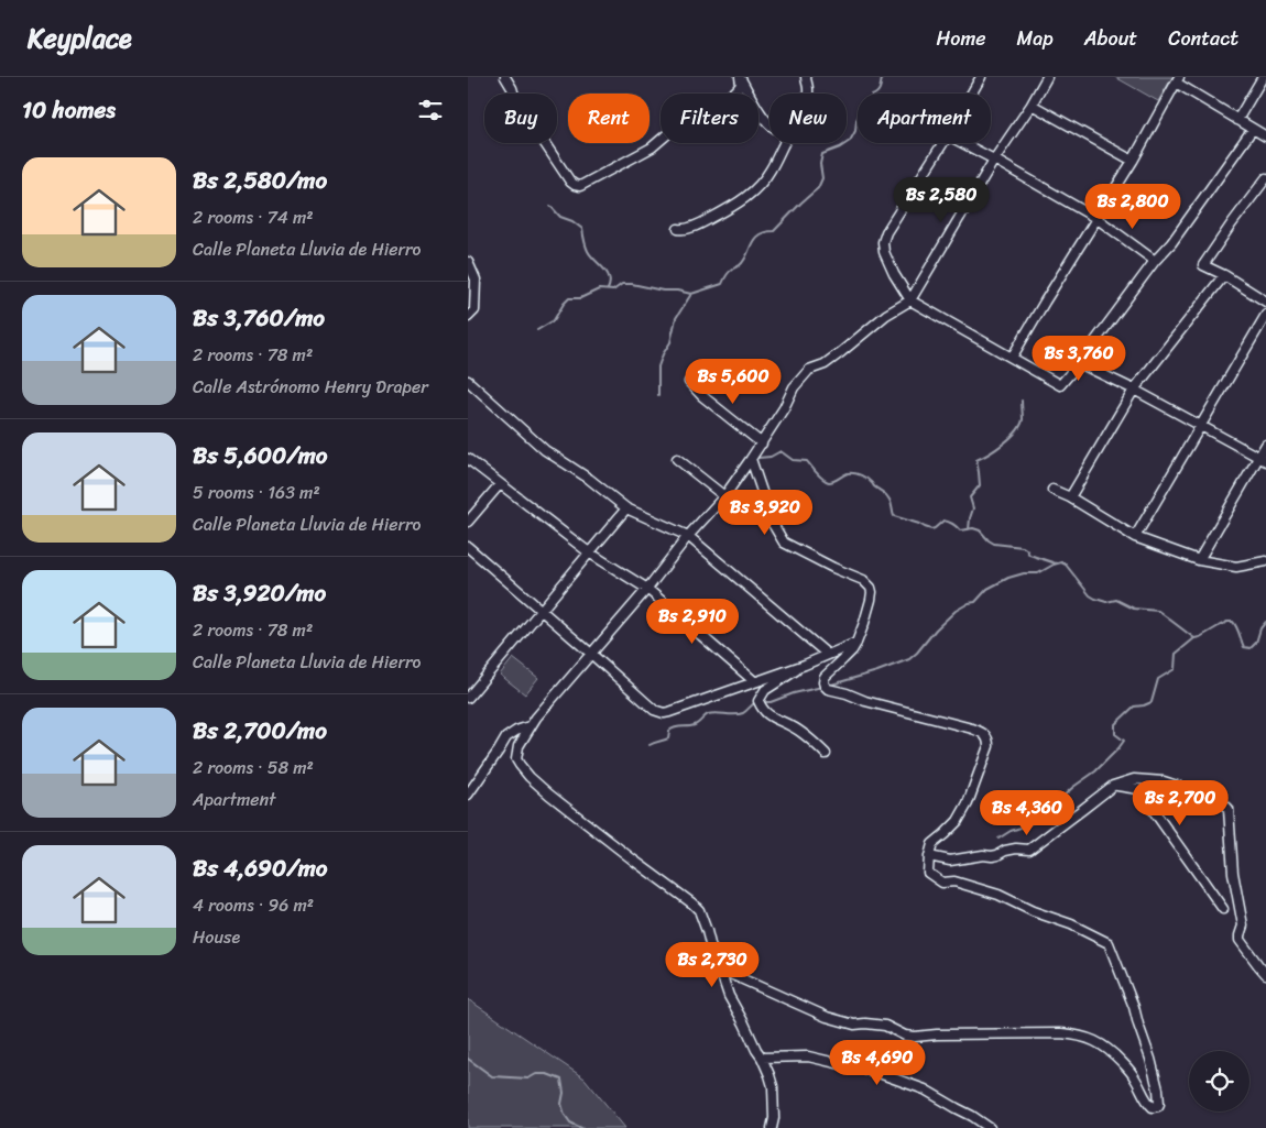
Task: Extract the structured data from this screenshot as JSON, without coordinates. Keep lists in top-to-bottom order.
{
  "page": {
    "header": "Keyplace",
    "nav": [
      "Home",
      "Map",
      "About",
      "Contact"
    ],
    "heading": "10 homes",
    "chip": [
      "Buy",
      "Rent",
      "Filters",
      "New",
      "Apartment"
    ],
    "list": [
      {
        "name": "Bs 2,580/mo",
        "note": "2 rooms · 74 m² · Calle Planeta Lluvia de Hierro"
      },
      {
        "name": "Bs 3,760/mo",
        "note": "2 rooms · 78 m² · Calle Astrónomo Henry Draper"
      },
      {
        "name": "Bs 5,600/mo",
        "note": "5 rooms · 163 m² · Calle Planeta Lluvia de Hierro"
      },
      {
        "name": "Bs 3,920/mo",
        "note": "2 rooms · 78 m² · Calle Planeta Lluvia de Hierro"
      },
      {
        "name": "Bs 2,700/mo",
        "note": "2 rooms · 58 m² · Apartment"
      },
      {
        "name": "Bs 4,690/mo",
        "note": "4 rooms · 96 m² · House"
      }
    ],
    "price": [
      "Bs 2,580",
      "Bs 2,800",
      "Bs 3,760",
      "Bs 5,600",
      "Bs 3,920",
      "Bs 2,910",
      "Bs 2,700",
      "Bs 4,360",
      "Bs 2,730",
      "Bs 4,690"
    ]
  }
}
